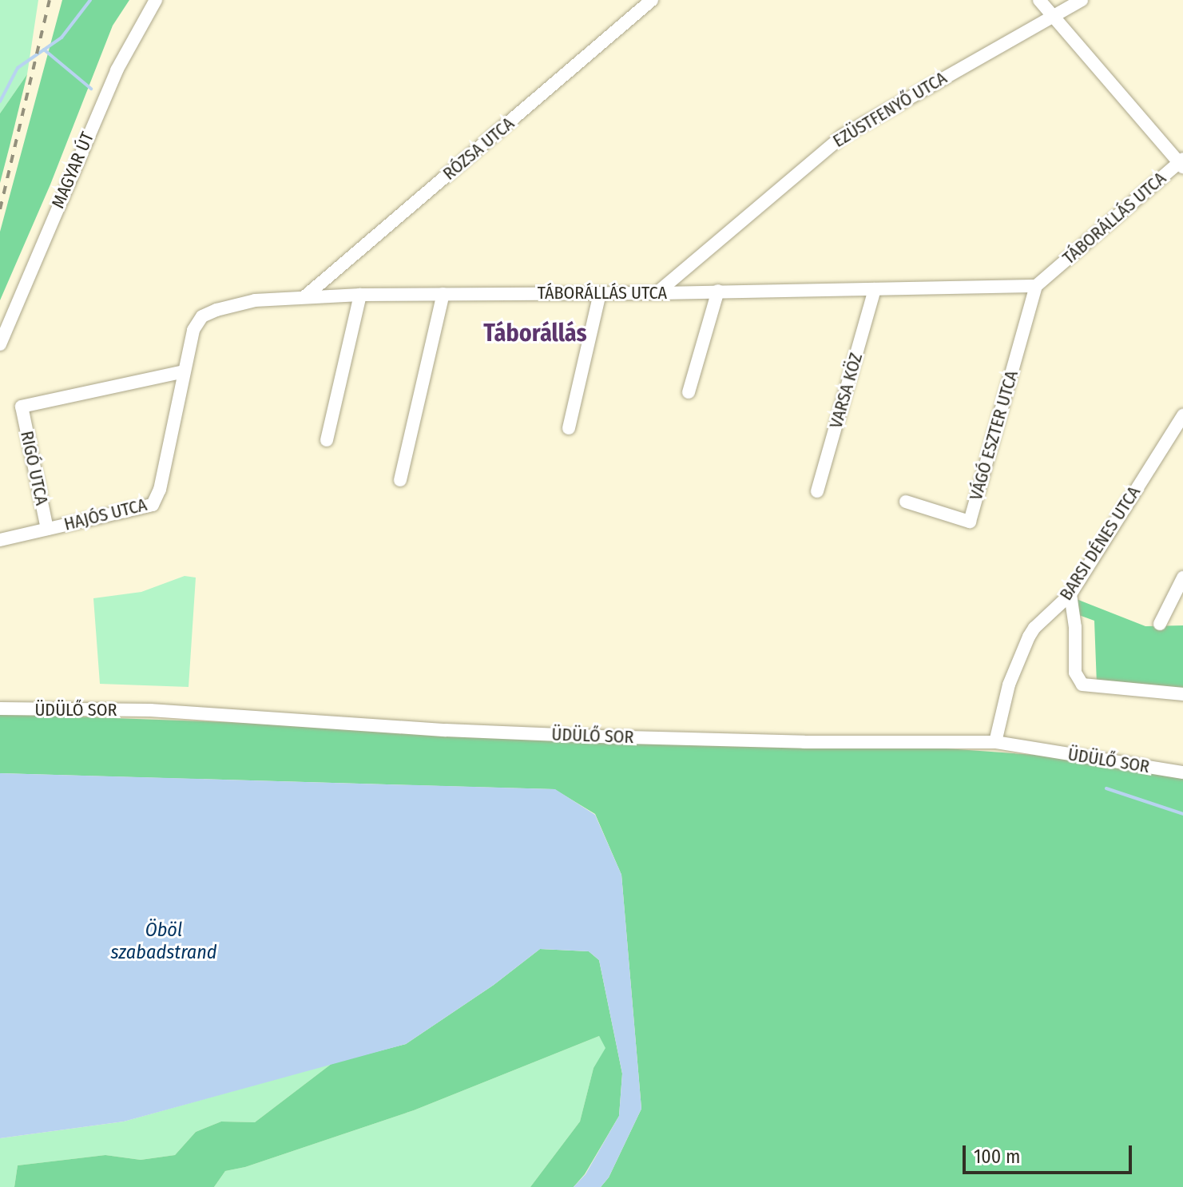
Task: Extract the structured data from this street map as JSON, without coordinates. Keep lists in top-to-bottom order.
{
  "streets": {
    "street": [
      "EZÜSTFENYŐ UTCA",
      "RÓZSA UTCA",
      "MAGYAR ÚT",
      "TÁBORÁLLÁS UTCA",
      "VARSA KÖZ",
      "VÁGÓ ESZTER UTCA",
      "RIGÓ UTCA",
      "HAJÓS UTCA",
      "BARSI DÉNES UTCA",
      "ÜDÜLŐ SOR"
    ]
  },
  "crossings": [
    ["EZÜSTFENYŐ UTCA", "TÁBORÁLLÁS UTCA"],
    ["RÓZSA UTCA", "TÁBORÁLLÁS UTCA"],
    ["TÁBORÁLLÁS UTCA", "VARSA KÖZ"],
    ["TÁBORÁLLÁS UTCA", "VÁGÓ ESZTER UTCA"],
    ["TÁBORÁLLÁS UTCA", "RIGÓ UTCA"],
    ["TÁBORÁLLÁS UTCA", "HAJÓS UTCA"],
    ["RIGÓ UTCA", "HAJÓS UTCA"],
    ["BARSI DÉNES UTCA", "ÜDÜLŐ SOR"]
  ],
  "districts": ["Táborállás"],
  "water": ["Öböl szabadstrand"],
  "scale_bar": "100 m"
}
